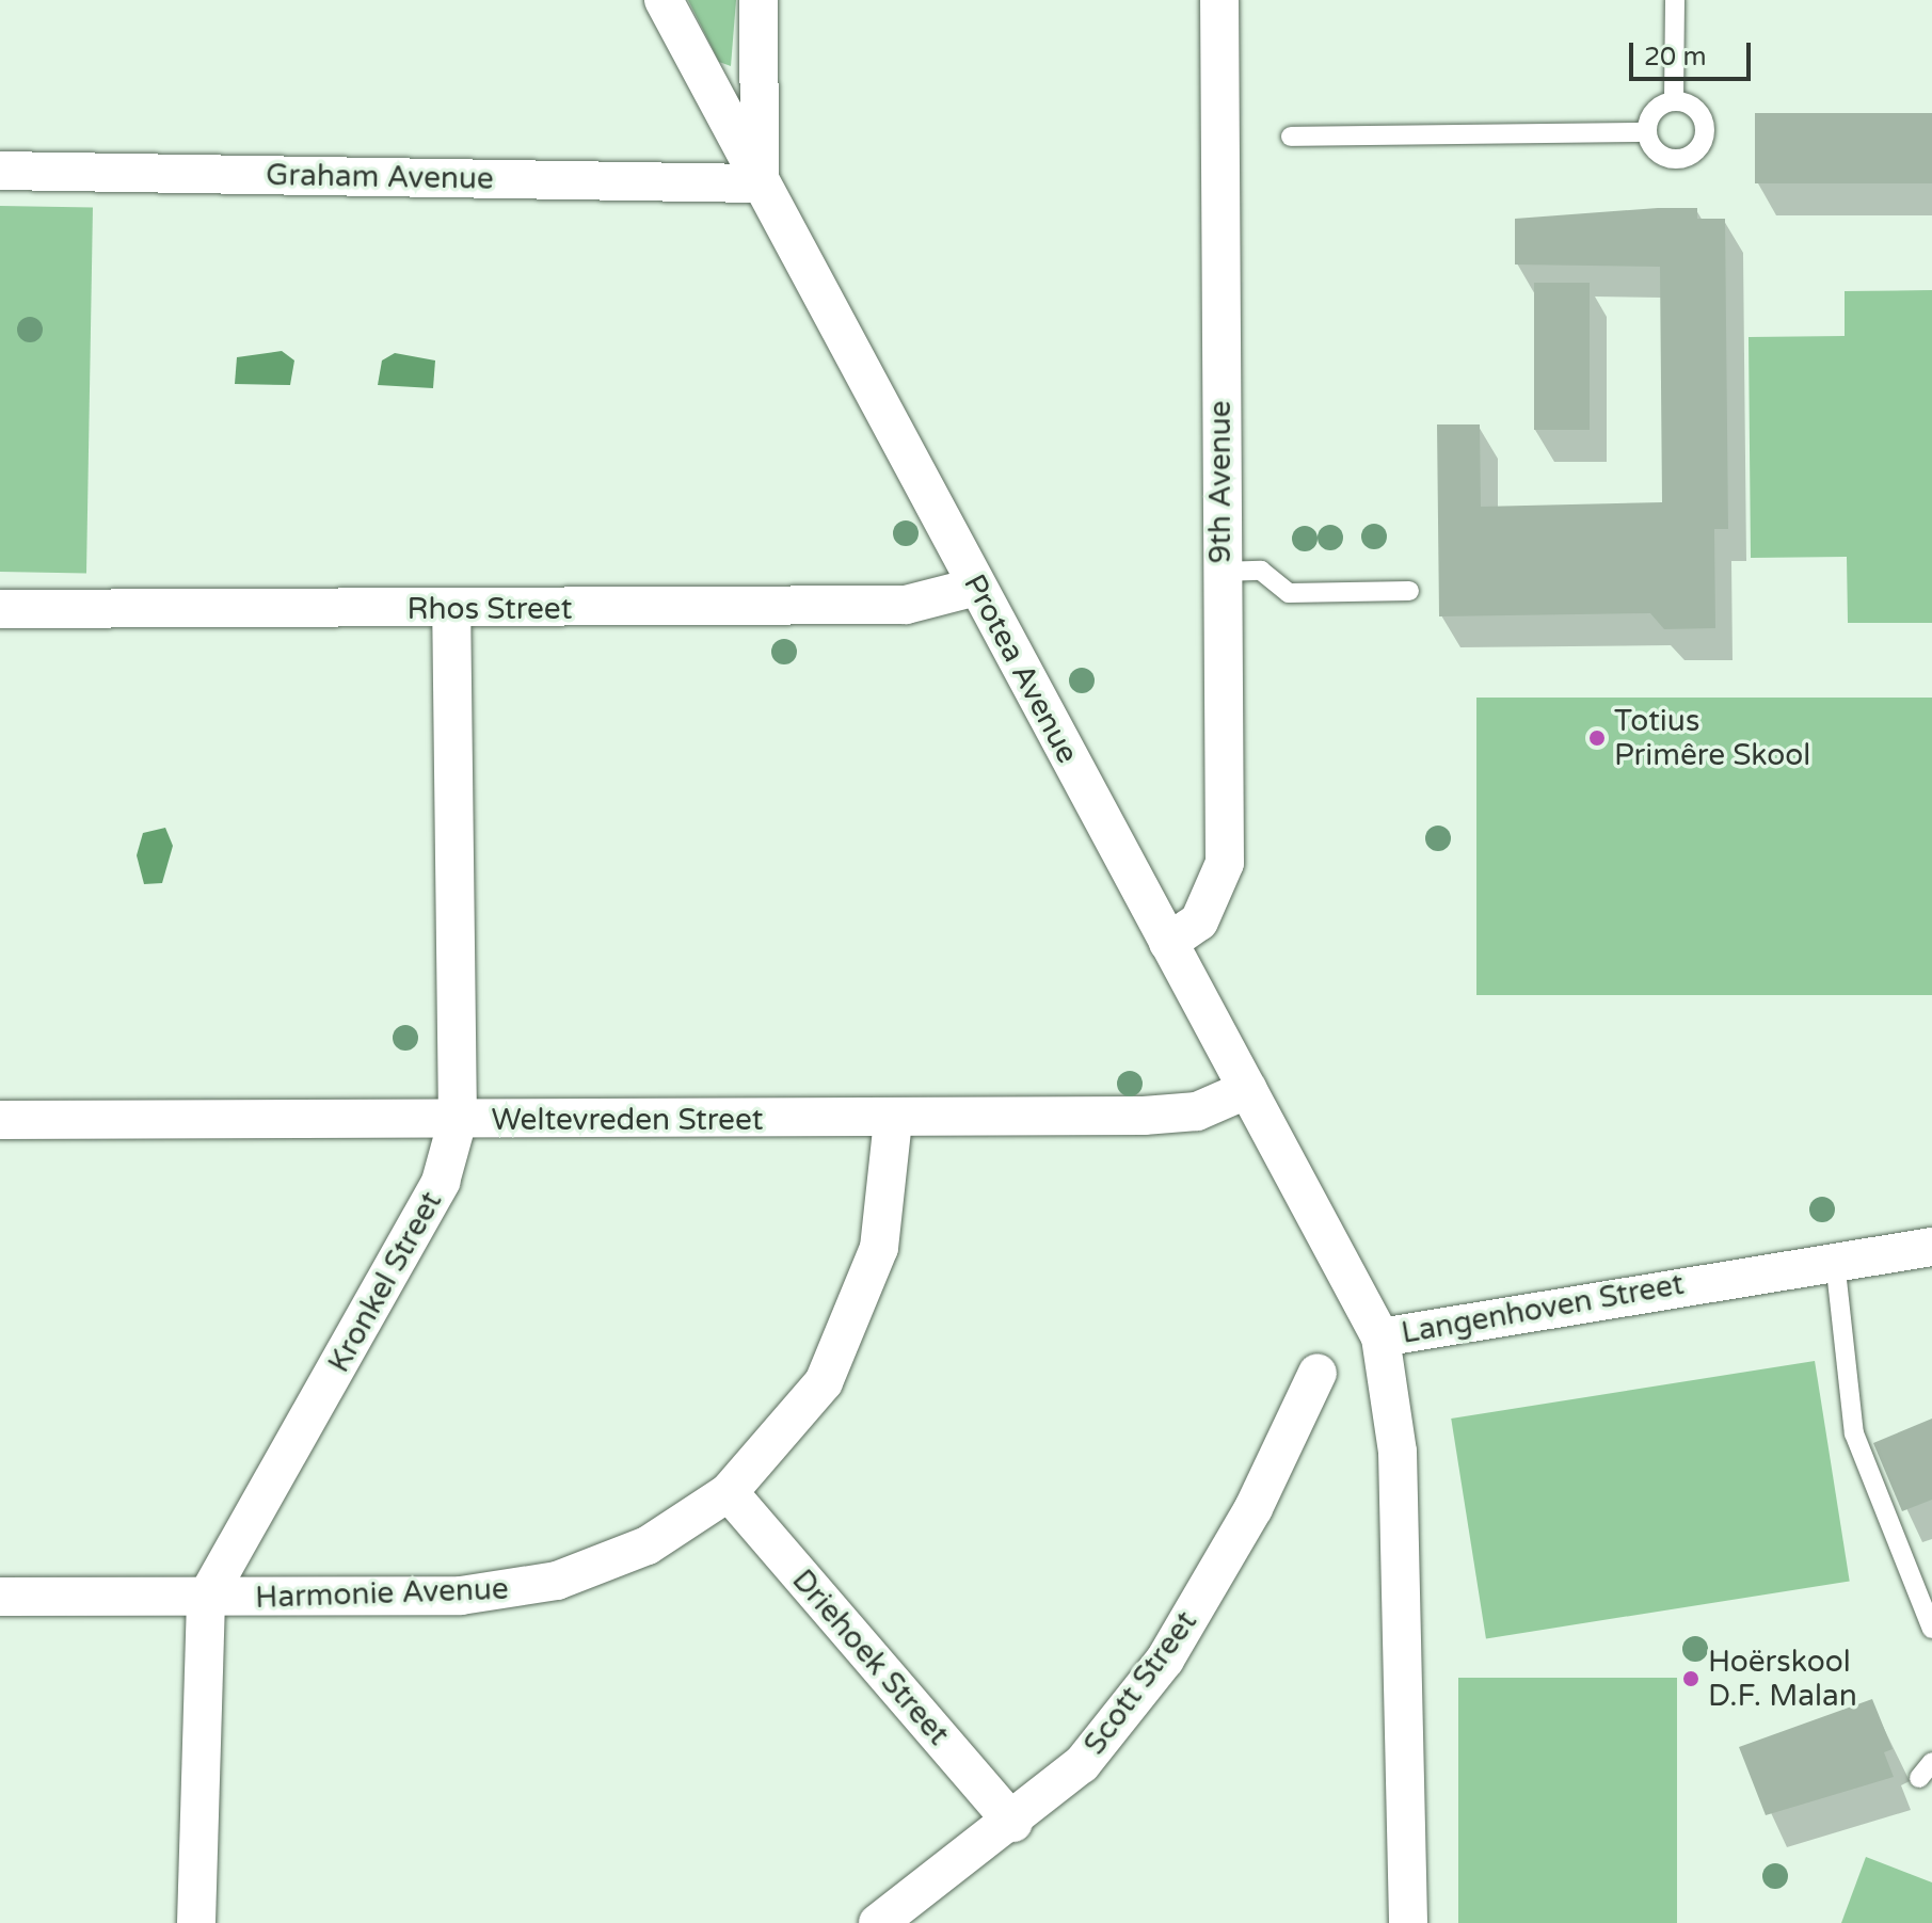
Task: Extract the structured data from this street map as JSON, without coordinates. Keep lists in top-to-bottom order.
{
  "streets": {
    "street": [
      "Graham Avenue",
      "9th Avenue",
      "Rhos Street",
      "Protea Avenue",
      "Weltevreden Street",
      "Kronkel Street",
      "Langenhoven Street",
      "Harmonie Avenue",
      "Driehoek Street",
      "Scott Street"
    ]
  },
  "crossings": [
    ["Graham Avenue", "Protea Avenue"],
    ["9th Avenue", "Protea Avenue"],
    ["Rhos Street", "Protea Avenue"],
    ["Rhos Street", "Kronkel Street"],
    ["Protea Avenue", "Weltevreden Street"],
    ["Protea Avenue", "Langenhoven Street"],
    ["Weltevreden Street", "Kronkel Street"],
    ["Weltevreden Street", "Harmonie Avenue"],
    ["Kronkel Street", "Harmonie Avenue"],
    ["Harmonie Avenue", "Driehoek Street"],
    ["Driehoek Street", "Scott Street"]
  ],
  "places": ["Totius Primêre Skool", "Hoërskool D.F. Malan"],
  "scale_bar": "20 m"
}
